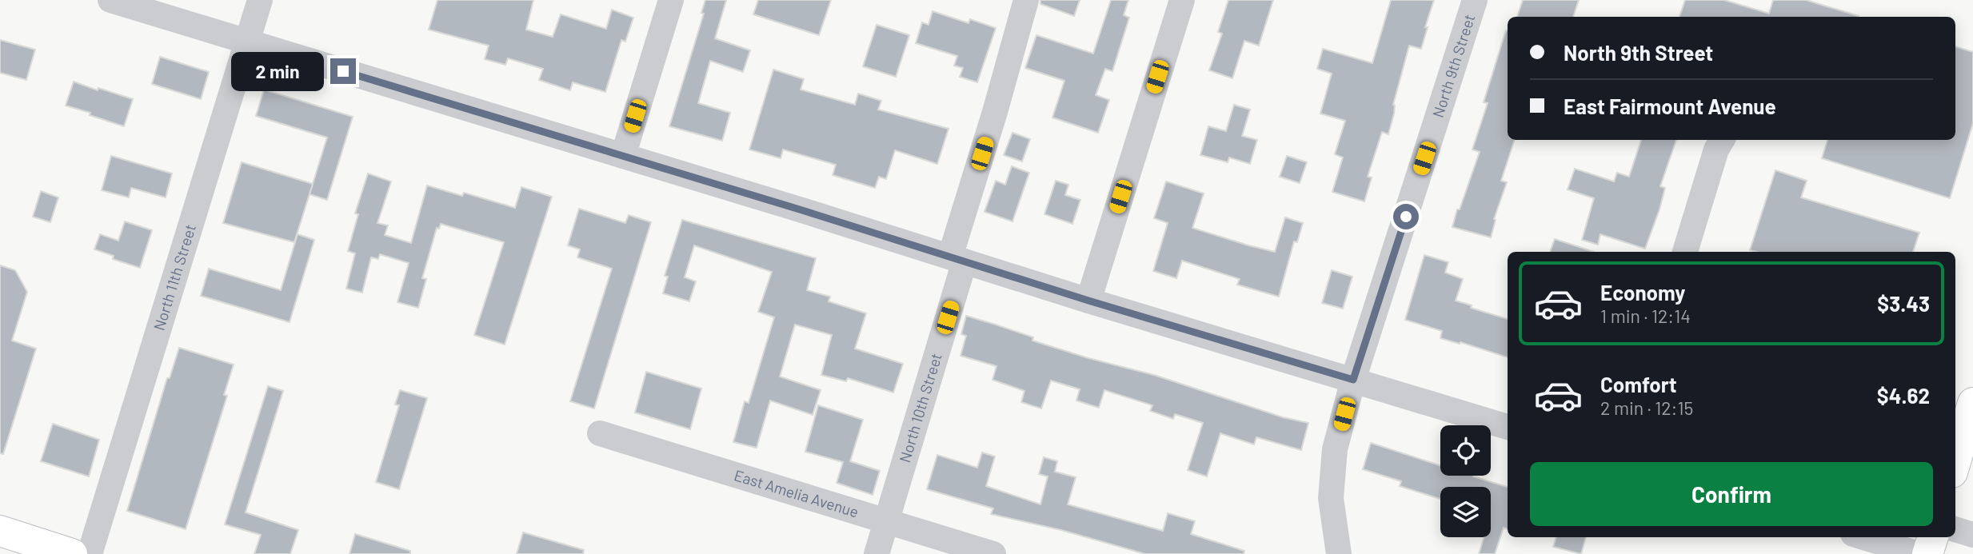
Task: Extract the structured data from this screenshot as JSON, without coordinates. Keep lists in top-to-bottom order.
{
  "streets": {
    "street": [
      "North 9th Street",
      "North 11th Street",
      "North 10th Street",
      "East Amelia Avenue"
    ]
  },
  "crossings": [
    ["North 10th Street", "East Amelia Avenue"]
  ],
  "page": {
    "banner": ["North 9th Street", "East Fairmount Avenue"],
    "bubble": "2 min",
    "list": [
      {
        "name": "Economy",
        "note": "1 min · 12:14",
        "value": "$3.43"
      },
      {
        "name": "Comfort",
        "note": "2 min · 12:15",
        "value": "$4.62"
      }
    ],
    "buttons": "Confirm"
  }
}
